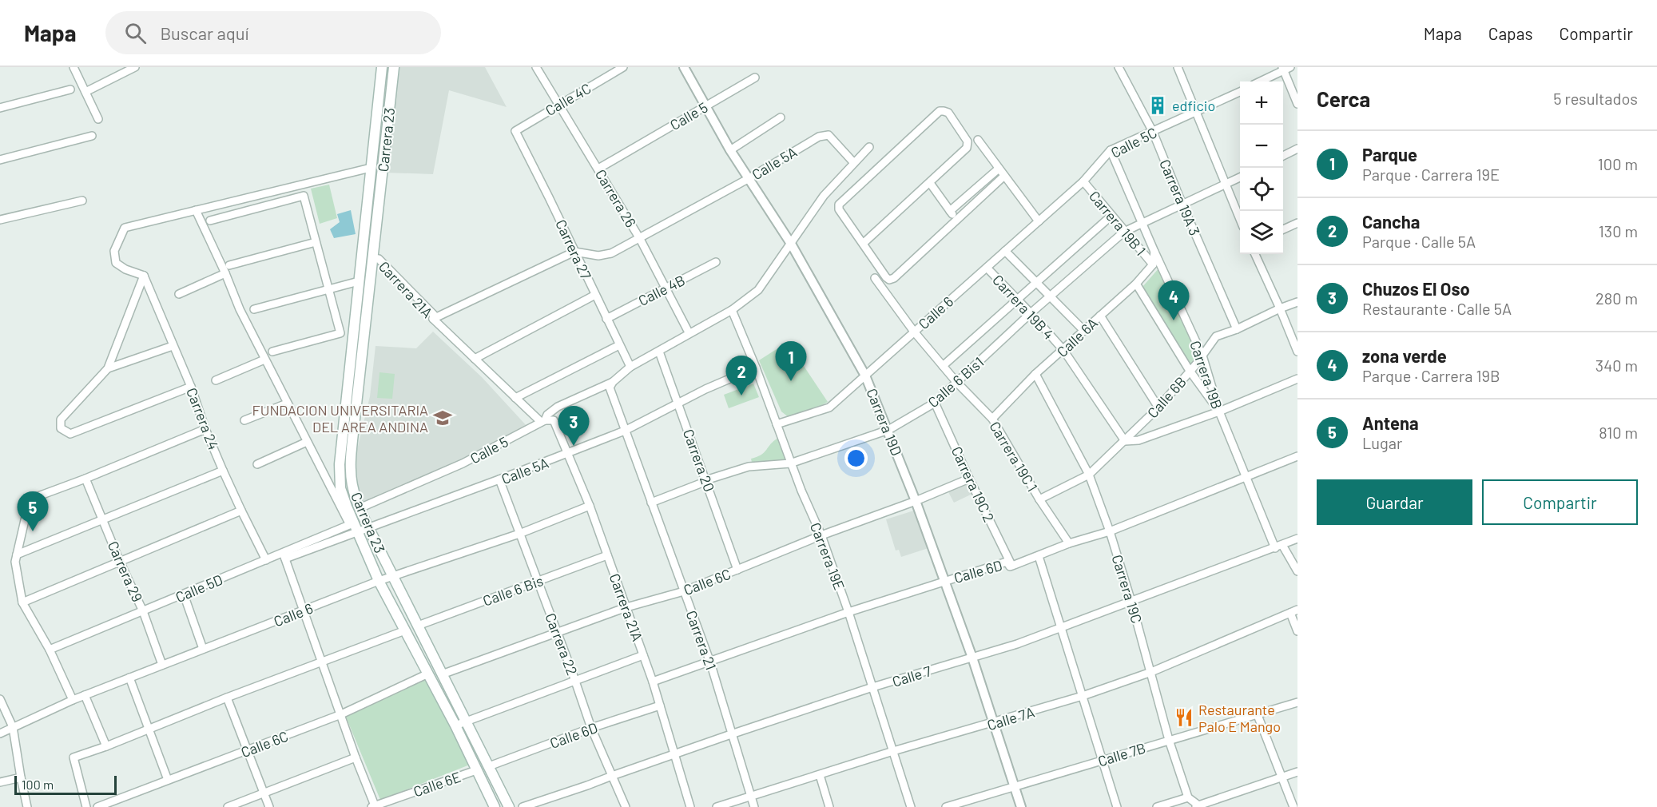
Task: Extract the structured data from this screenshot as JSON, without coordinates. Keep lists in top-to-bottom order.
{
  "streets": {
    "main road": ["Carrera 23"],
    "street": [
      "Calle 4C",
      "Calle 5",
      "Calle 5C",
      "Calle 5A",
      "Carrera 19A 3",
      "Carrera 26",
      "Carrera 19B 1",
      "Carrera 27",
      "Carrera 21A",
      "Calle 4B",
      "Carrera 19B 4",
      "Calle 6",
      "Calle 6A",
      "Carrera 19B",
      "Calle 6 Bis1",
      "Calle 6B",
      "Carrera 24",
      "Carrera 19D",
      "Carrera 19C 1",
      "Carrera 20",
      "Carrera 19C 2",
      "Carrera 19E",
      "Carrera 29",
      "Calle 6D",
      "Calle 6C",
      "Calle 5D",
      "Carrera 19C",
      "Calle 6 Bis",
      "Carrera 21",
      "Carrera 22",
      "Calle 7",
      "Calle 7A",
      "Calle 7B",
      "Calle 6E"
    ]
  },
  "crossings": [
    ["Calle 4C", "Carrera 26"],
    ["Calle 4C", "Carrera 27"],
    ["Calle 5", "Carrera 23"],
    ["Calle 5", "Calle 5A"],
    ["Calle 5", "Carrera 26"],
    ["Calle 5", "Carrera 27"],
    ["Calle 5", "Carrera 21A"],
    ["Calle 5", "Carrera 19D"],
    ["Calle 5", "Carrera 20"],
    ["Calle 5", "Carrera 19E"],
    ["Calle 5", "Carrera 21"],
    ["Carrera 23", "Calle 5A"],
    ["Carrera 23", "Carrera 21A"],
    ["Carrera 23", "Calle 6"],
    ["Carrera 23", "Calle 6D"],
    ["Carrera 23", "Calle 6C"],
    ["Carrera 23", "Calle 6 Bis"],
    ["Carrera 23", "Calle 6E"],
    ["Calle 5C", "Carrera 19A 3"],
    ["Calle 5C", "Carrera 19B 1"],
    ["Calle 5C", "Calle 6"],
    ["Calle 5C", "Carrera 19B"],
    ["Calle 5A", "Carrera 26"],
    ["Calle 5A", "Carrera 27"],
    ["Calle 5A", "Carrera 21A"],
    ["Calle 5A", "Carrera 19D"],
    ["Calle 5A", "Carrera 20"],
    ["Calle 5A", "Carrera 19E"],
    ["Calle 5A", "Calle 5D"],
    ["Calle 5A", "Carrera 21"],
    ["Calle 5A", "Carrera 22"],
    ["Carrera 19A 3", "Calle 6B"],
    ["Carrera 26", "Calle 4B"],
    ["Carrera 19B 1", "Calle 6"],
    ["Carrera 19B 1", "Calle 6A"],
    ["Carrera 19B 1", "Calle 6 Bis1"],
    ["Carrera 27", "Calle 4B"],
    ["Carrera 21A", "Calle 6"],
    ["Carrera 21A", "Calle 6D"],
    ["Carrera 21A", "Calle 6C"],
    ["Carrera 21A", "Calle 6 Bis"],
    ["Carrera 21A", "Calle 7"],
    ["Carrera 19B 4", "Calle 6"],
    ["Carrera 19B 4", "Calle 6A"],
    ["Carrera 19B 4", "Calle 6 Bis1"],
    ["Carrera 19B 4", "Calle 6B"],
    ["Calle 6", "Carrera 19D"],
    ["Calle 6", "Carrera 19C 1"],
    ["Calle 6", "Carrera 19E"],
    ["Calle 6", "Carrera 29"],
    ["Calle 6", "Carrera 22"],
    ["Calle 6A", "Carrera 19C 1"],
    ["Calle 6A", "Carrera 19C"],
    ["Carrera 19B", "Calle 6 Bis1"],
    ["Carrera 19B", "Calle 6B"],
    ["Carrera 19B", "Calle 6D"],
    ["Carrera 19B", "Calle 7"],
    ["Calle 6 Bis1", "Carrera 19D"],
    ["Calle 6 Bis1", "Carrera 19C 1"],
    ["Calle 6 Bis1", "Carrera 20"],
    ["Calle 6 Bis1", "Carrera 19C 2"],
    ["Calle 6 Bis1", "Carrera 19E"],
    ["Calle 6 Bis1", "Carrera 21"],
    ["Calle 6B", "Carrera 19C"],
    ["Carrera 24", "Calle 5D"],
    ["Carrera 19D", "Calle 6D"],
    ["Carrera 19D", "Calle 6C"],
    ["Carrera 19D", "Calle 7"],
    ["Carrera 19D", "Calle 7A"],
    ["Carrera 19D", "Calle 7B"],
    ["Carrera 19C 1", "Calle 6D"],
    ["Carrera 20", "Calle 6C"],
    ["Carrera 19C 2", "Calle 6D"],
    ["Carrera 19C 2", "Calle 6C"],
    ["Carrera 19E", "Calle 6D"],
    ["Carrera 19E", "Calle 6C"],
    ["Carrera 19E", "Calle 7"],
    ["Carrera 19E", "Calle 7A"],
    ["Carrera 29", "Calle 5D"],
    ["Calle 6D", "Carrera 19C"],
    ["Calle 6D", "Carrera 21"],
    ["Calle 6D", "Carrera 22"],
    ["Calle 6C", "Carrera 21"],
    ["Calle 6C", "Carrera 22"],
    ["Carrera 19C", "Calle 7"],
    ["Carrera 19C", "Calle 7A"],
    ["Carrera 19C", "Calle 7B"],
    ["Calle 6 Bis", "Carrera 22"],
    ["Carrera 21", "Calle 7"],
    ["Carrera 21", "Calle 7A"],
    ["Carrera 22", "Calle 7"]
  ],
  "places": {
    "building": ["edficio"],
    "school or university": ["FUNDACION UNIVERSITARIA DEL AREA ANDINA"],
    "restaurant": ["Restaurante Palo E Mango"]
  },
  "scale_bar": "100 m",
  "page": {
    "header": "Mapa",
    "search": "Buscar aquí",
    "nav": ["Mapa", "Capas", "Compartir"],
    "heading": ["Cerca", "5 resultados"],
    "map_buttons": ["+", "−"],
    "list": [
      {
        "mark": "1",
        "name": "Parque",
        "note": "Parque · Carrera 19E",
        "value": "100 m"
      },
      {
        "mark": "2",
        "name": "Cancha",
        "note": "Parque · Calle 5A",
        "value": "130 m"
      },
      {
        "mark": "3",
        "name": "Chuzos El Oso",
        "note": "Restaurante · Calle 5A",
        "value": "280 m"
      },
      {
        "mark": "4",
        "name": "zona verde",
        "note": "Parque · Carrera 19B",
        "value": "340 m"
      },
      {
        "mark": "5",
        "name": "Antena",
        "note": "Lugar",
        "value": "810 m"
      }
    ],
    "pins": [
      "4",
      "1",
      "2",
      "3",
      "5"
    ],
    "buttons": ["Guardar", "Compartir"],
    "scale": "100 m"
  }
}
